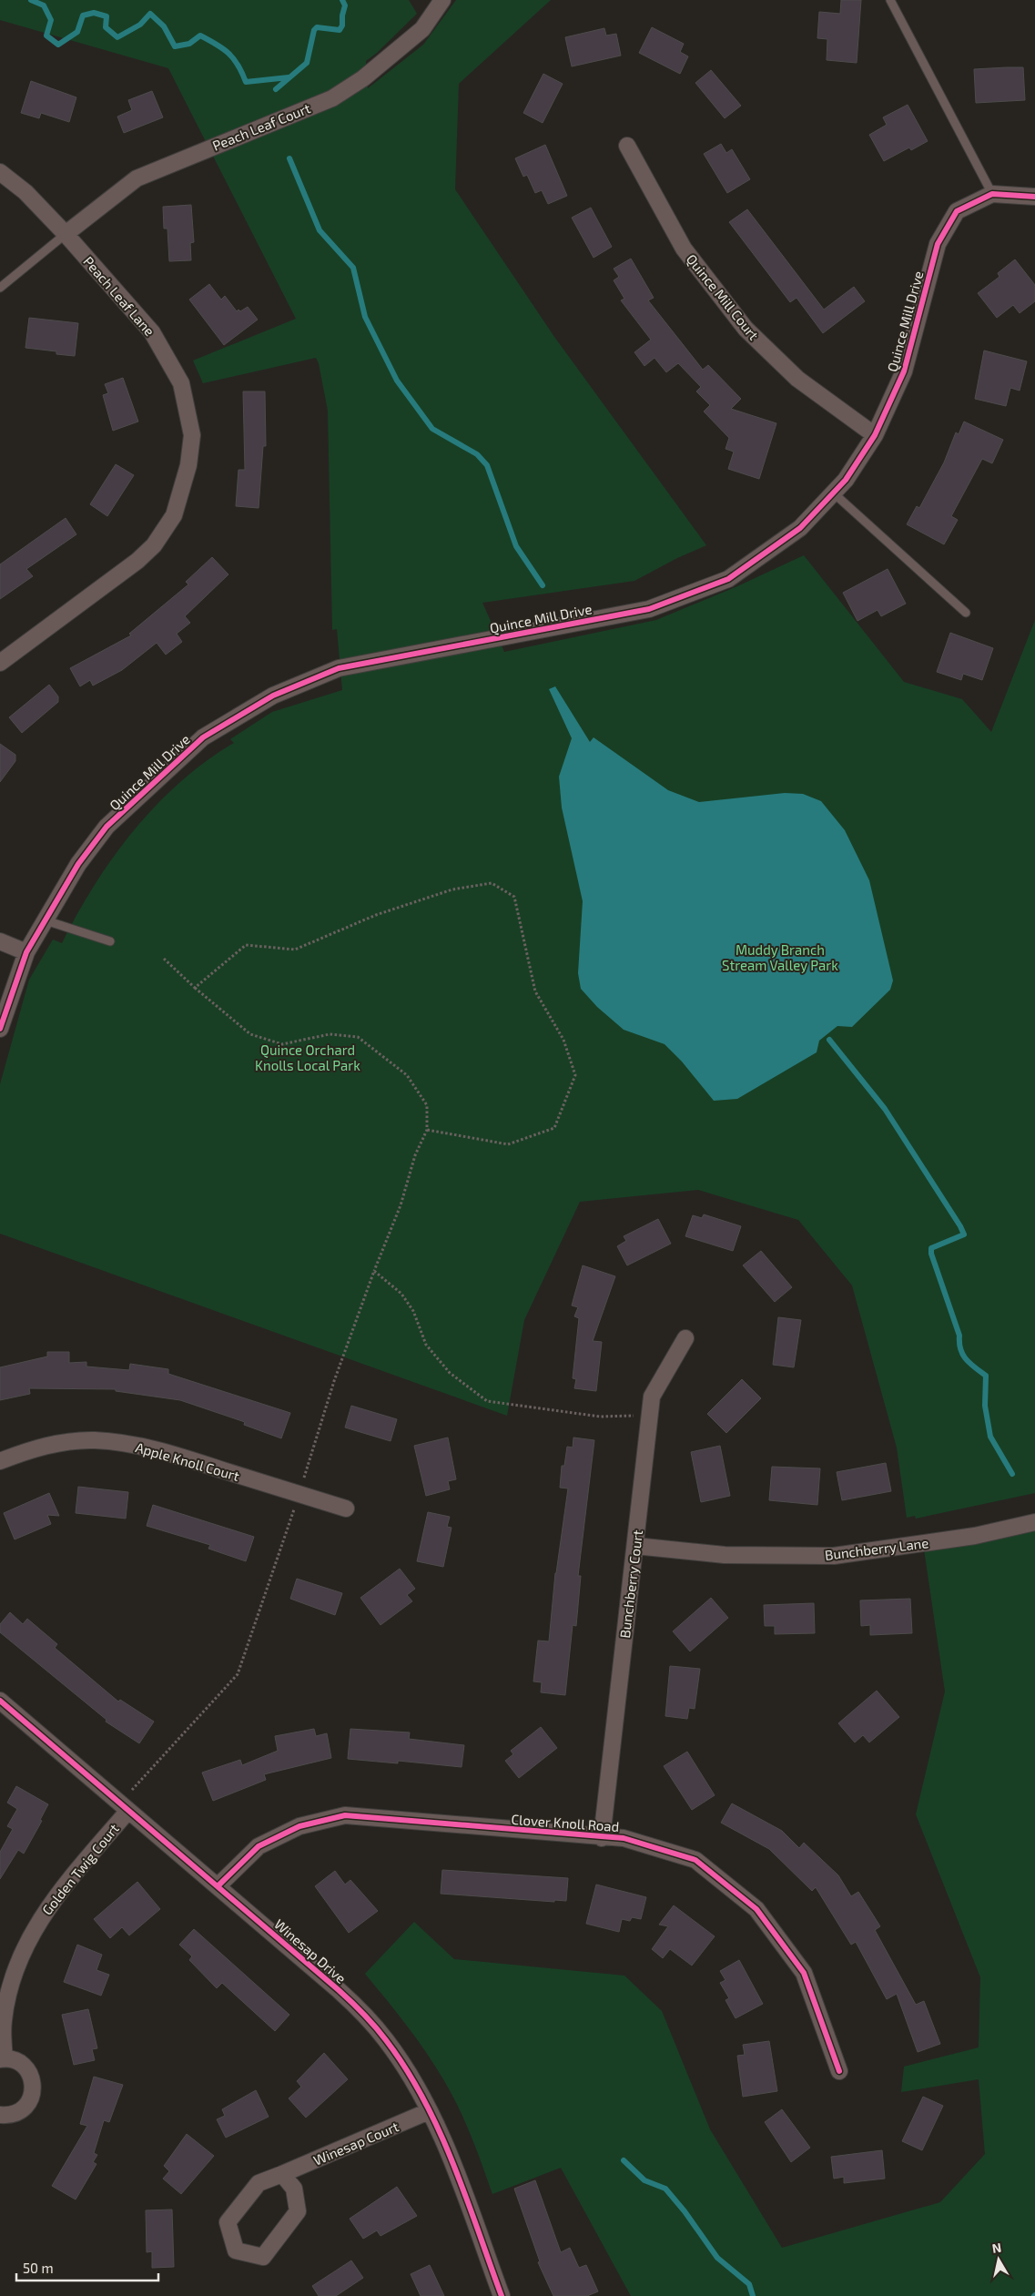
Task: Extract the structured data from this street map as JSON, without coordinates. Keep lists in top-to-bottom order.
{
  "streets": {
    "street": [
      "Peach Leaf Court",
      "Peach Leaf Lane",
      "Quince Mill Court",
      "Quince Mill Drive",
      "Apple Knoll Court",
      "Bunchberry Lane",
      "Bunchberry Court",
      "Clover Knoll Road",
      "Golden Twig Court",
      "Winesap Drive",
      "Winesap Court"
    ]
  },
  "crossings": [
    ["Peach Leaf Court", "Peach Leaf Lane"],
    ["Quince Mill Court", "Quince Mill Drive"],
    ["Bunchberry Lane", "Bunchberry Court"],
    ["Bunchberry Court", "Clover Knoll Road"],
    ["Clover Knoll Road", "Winesap Drive"],
    ["Golden Twig Court", "Winesap Drive"],
    ["Winesap Drive", "Winesap Court"]
  ],
  "parks": ["Muddy Branch Stream Valley Park", "Quince Orchard Knolls Local Park"],
  "scale_bar": "50 m",
  "north": "top"
}
